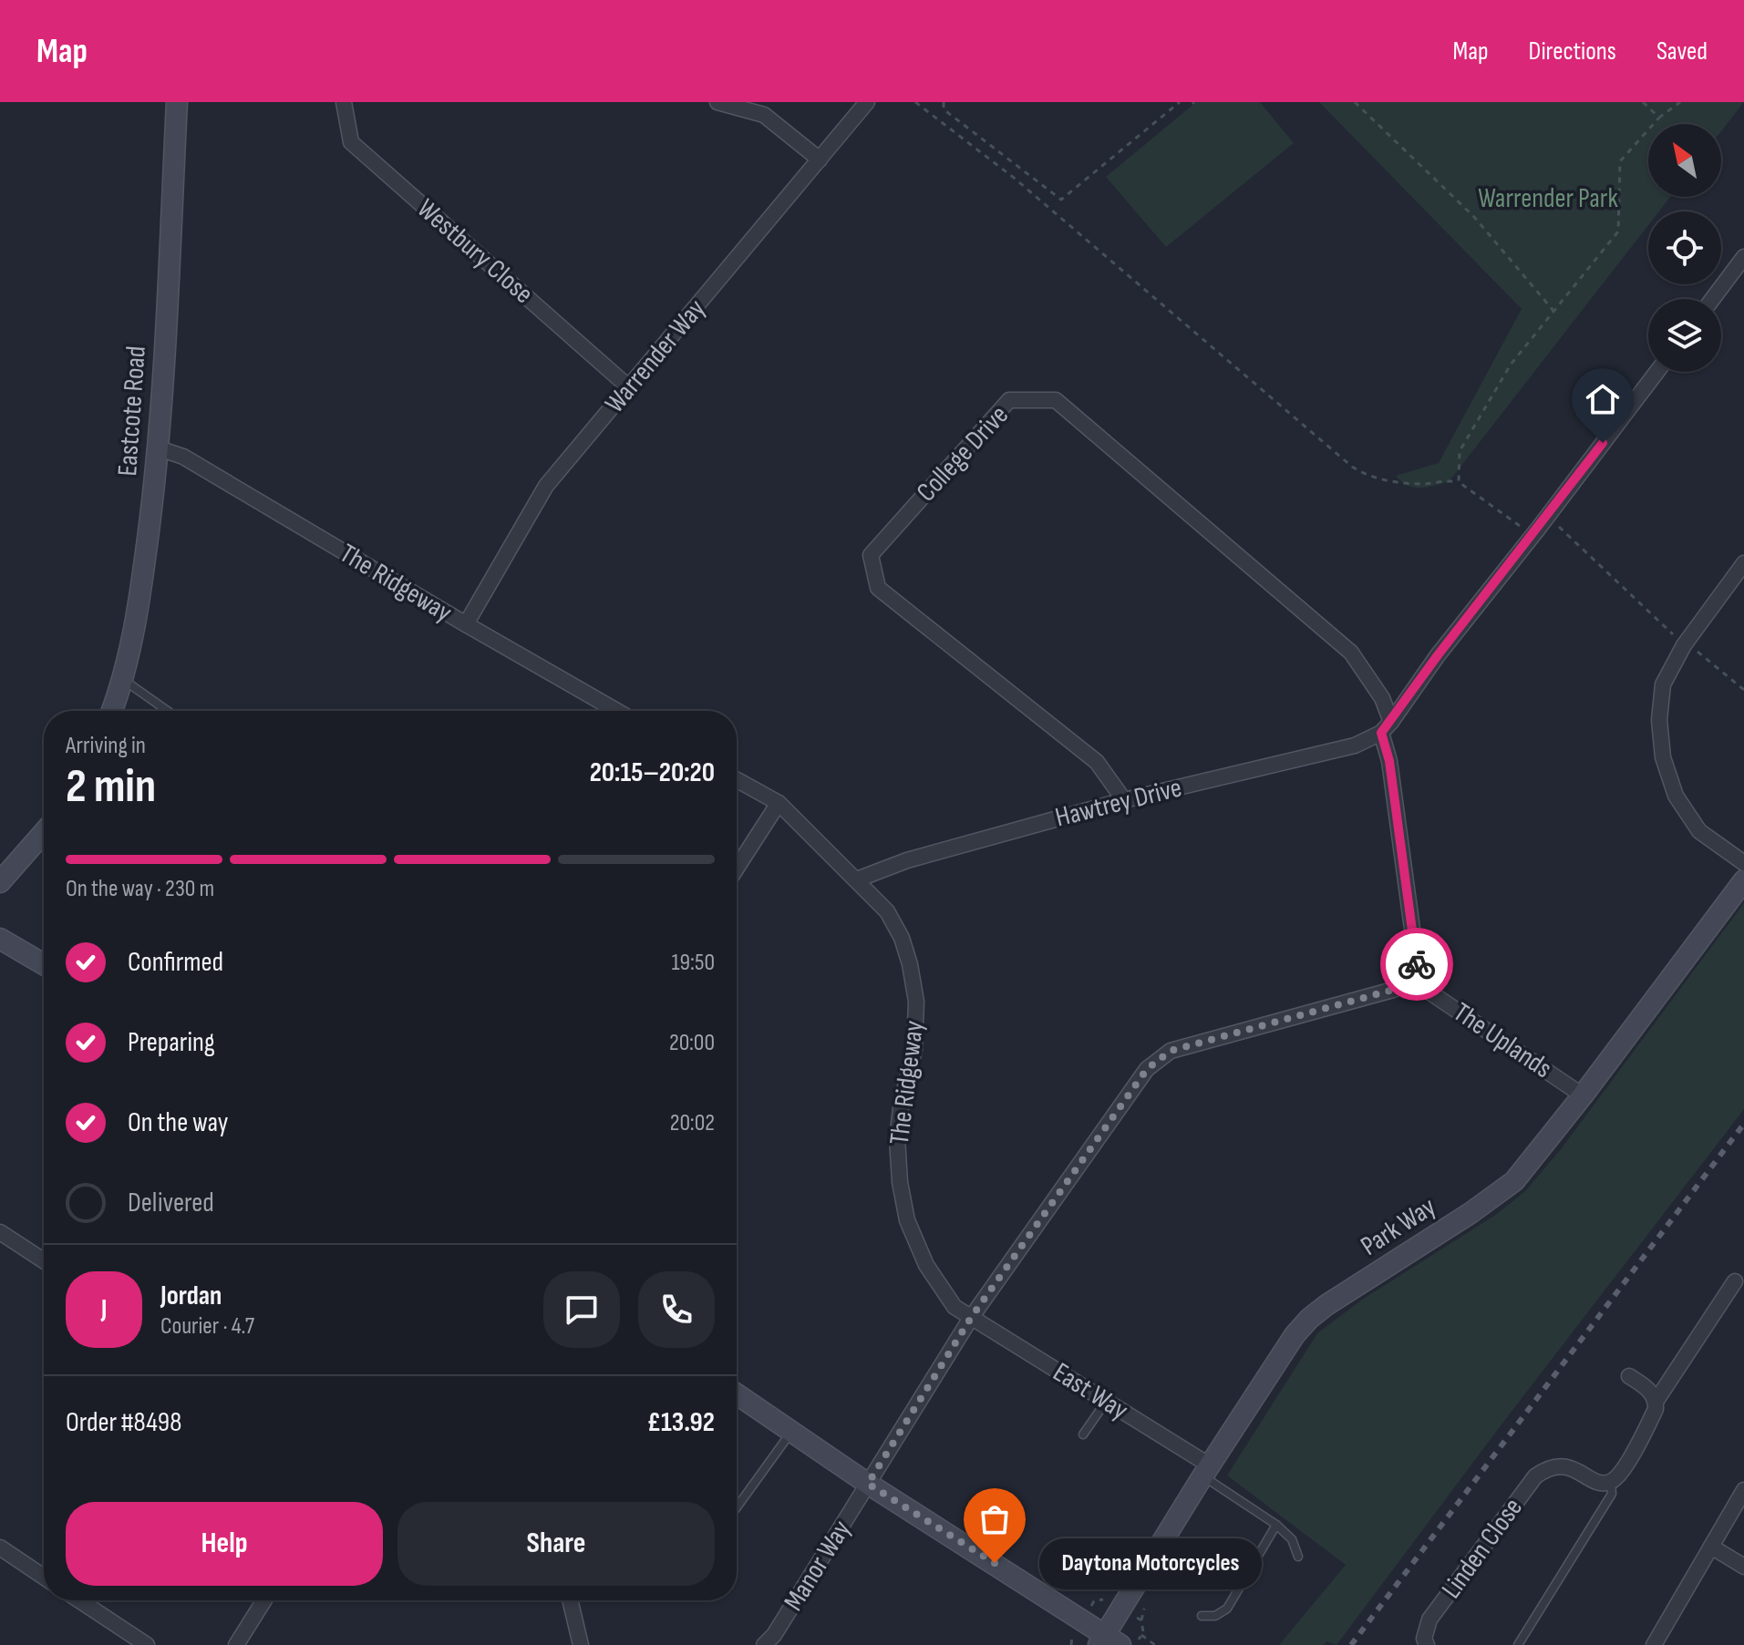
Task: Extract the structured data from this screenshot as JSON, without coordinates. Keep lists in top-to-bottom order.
{
  "streets": {
    "street": [
      "Westbury Close",
      "Warrender Way",
      "Eastcote Road",
      "College Drive",
      "The Ridgeway",
      "Hawtrey Drive",
      "The Uplands",
      "Park Way",
      "East Way",
      "Linden Close",
      "Manor Way"
    ]
  },
  "crossings": [
    ["Westbury Close", "Warrender Way"],
    ["Warrender Way", "The Ridgeway"],
    ["Eastcote Road", "The Ridgeway"],
    ["College Drive", "Hawtrey Drive"],
    ["The Ridgeway", "Hawtrey Drive"],
    ["The Ridgeway", "East Way"],
    ["The Ridgeway", "Manor Way"],
    ["The Uplands", "Park Way"],
    ["The Uplands", "Manor Way"],
    ["Park Way", "East Way"],
    ["East Way", "Manor Way"]
  ],
  "parks": ["Warrender Park"],
  "places": ["Daytona Motorcycles"],
  "north": "top left",
  "page": {
    "header": "Map",
    "nav": ["Map", "Directions", "Saved"],
    "heading": ["2 min", "Arriving in", "20:15–20:20"],
    "panel": [
      "Jordan",
      "Courier · 4.7",
      "Order #8498",
      "£13.92"
    ],
    "bar": "On the way · 230 m",
    "list": [
      ["Confirmed", "19:50"],
      ["Preparing", "20:00"],
      ["On the way", "20:02"],
      "Delivered"
    ],
    "round": "J",
    "buttons": ["Help", "Share"],
    "bubble": "Daytona Motorcycles"
  }
}
